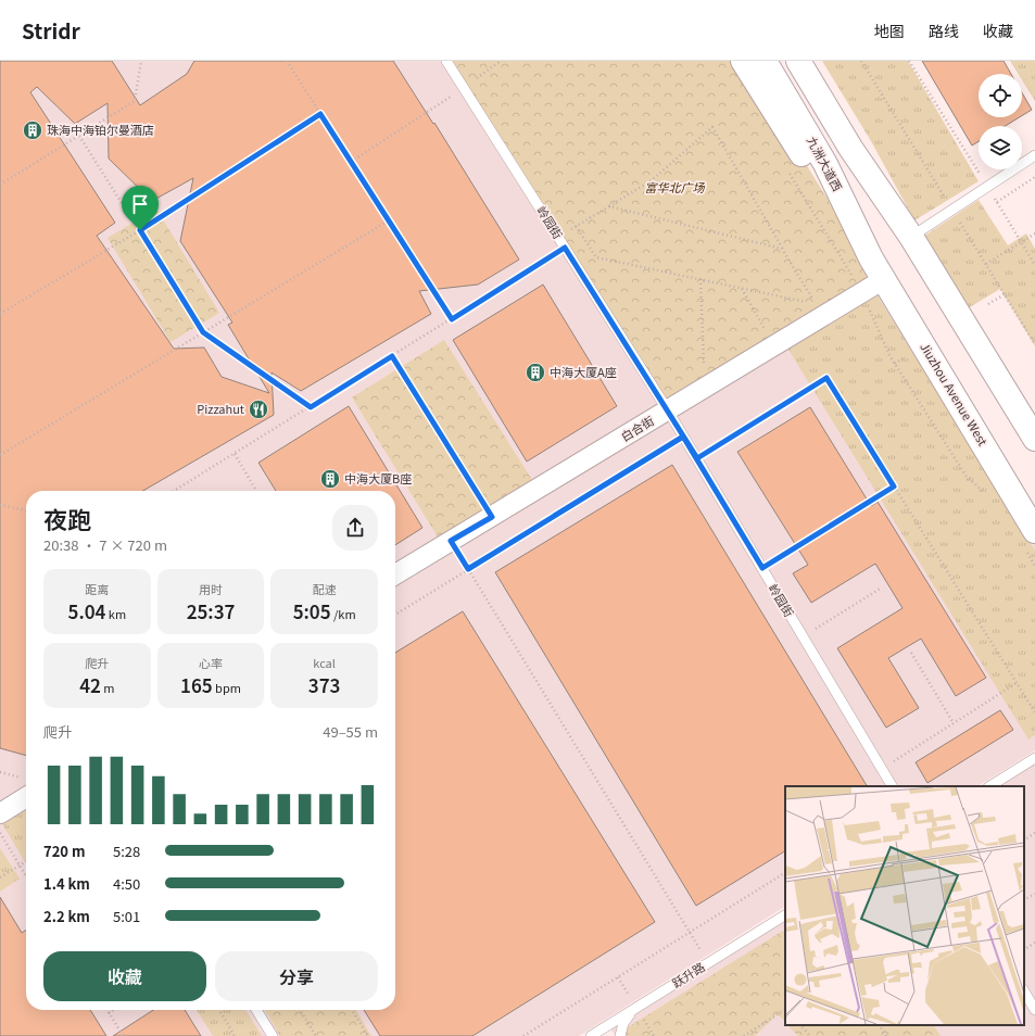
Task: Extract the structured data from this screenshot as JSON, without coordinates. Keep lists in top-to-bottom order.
{
  "streets": {
    "main road": ["九洲大道西", "Jiuzhou Avenue West"],
    "street": ["白合街"],
    "lane": ["岭园街", "跃升路"]
  },
  "crossings": [
    ["九洲大道西", "Jiuzhou Avenue West"],
    ["岭园街", "白合街"],
    ["Jiuzhou Avenue West", "白合街"]
  ],
  "parks": ["富华北广场"],
  "places": {
    "building": ["珠海中海铂尔曼酒店", "中海大厦A座", "中海大厦B座"],
    "restaurant": ["Pizzahut"]
  },
  "page": {
    "header": "Stridr",
    "nav": ["地图", "路线", "收藏"],
    "heading": ["夜跑", "20:38 · 7 × 720 m"],
    "stats": [
      ["距离", "5.04 km"],
      ["用时", "25:37"],
      ["配速", "5:05 /km"],
      ["爬升", "42 m"],
      ["心率", "165 bpm"],
      ["kcal", "373"]
    ],
    "chart": ["爬升", "49–55 m"],
    "list": [
      {
        "name": "720 m",
        "note": "5:28"
      },
      {
        "name": "1.4 km",
        "note": "4:50"
      },
      {
        "name": "2.2 km",
        "note": "5:01"
      }
    ],
    "buttons": ["收藏", "分享"]
  }
}
